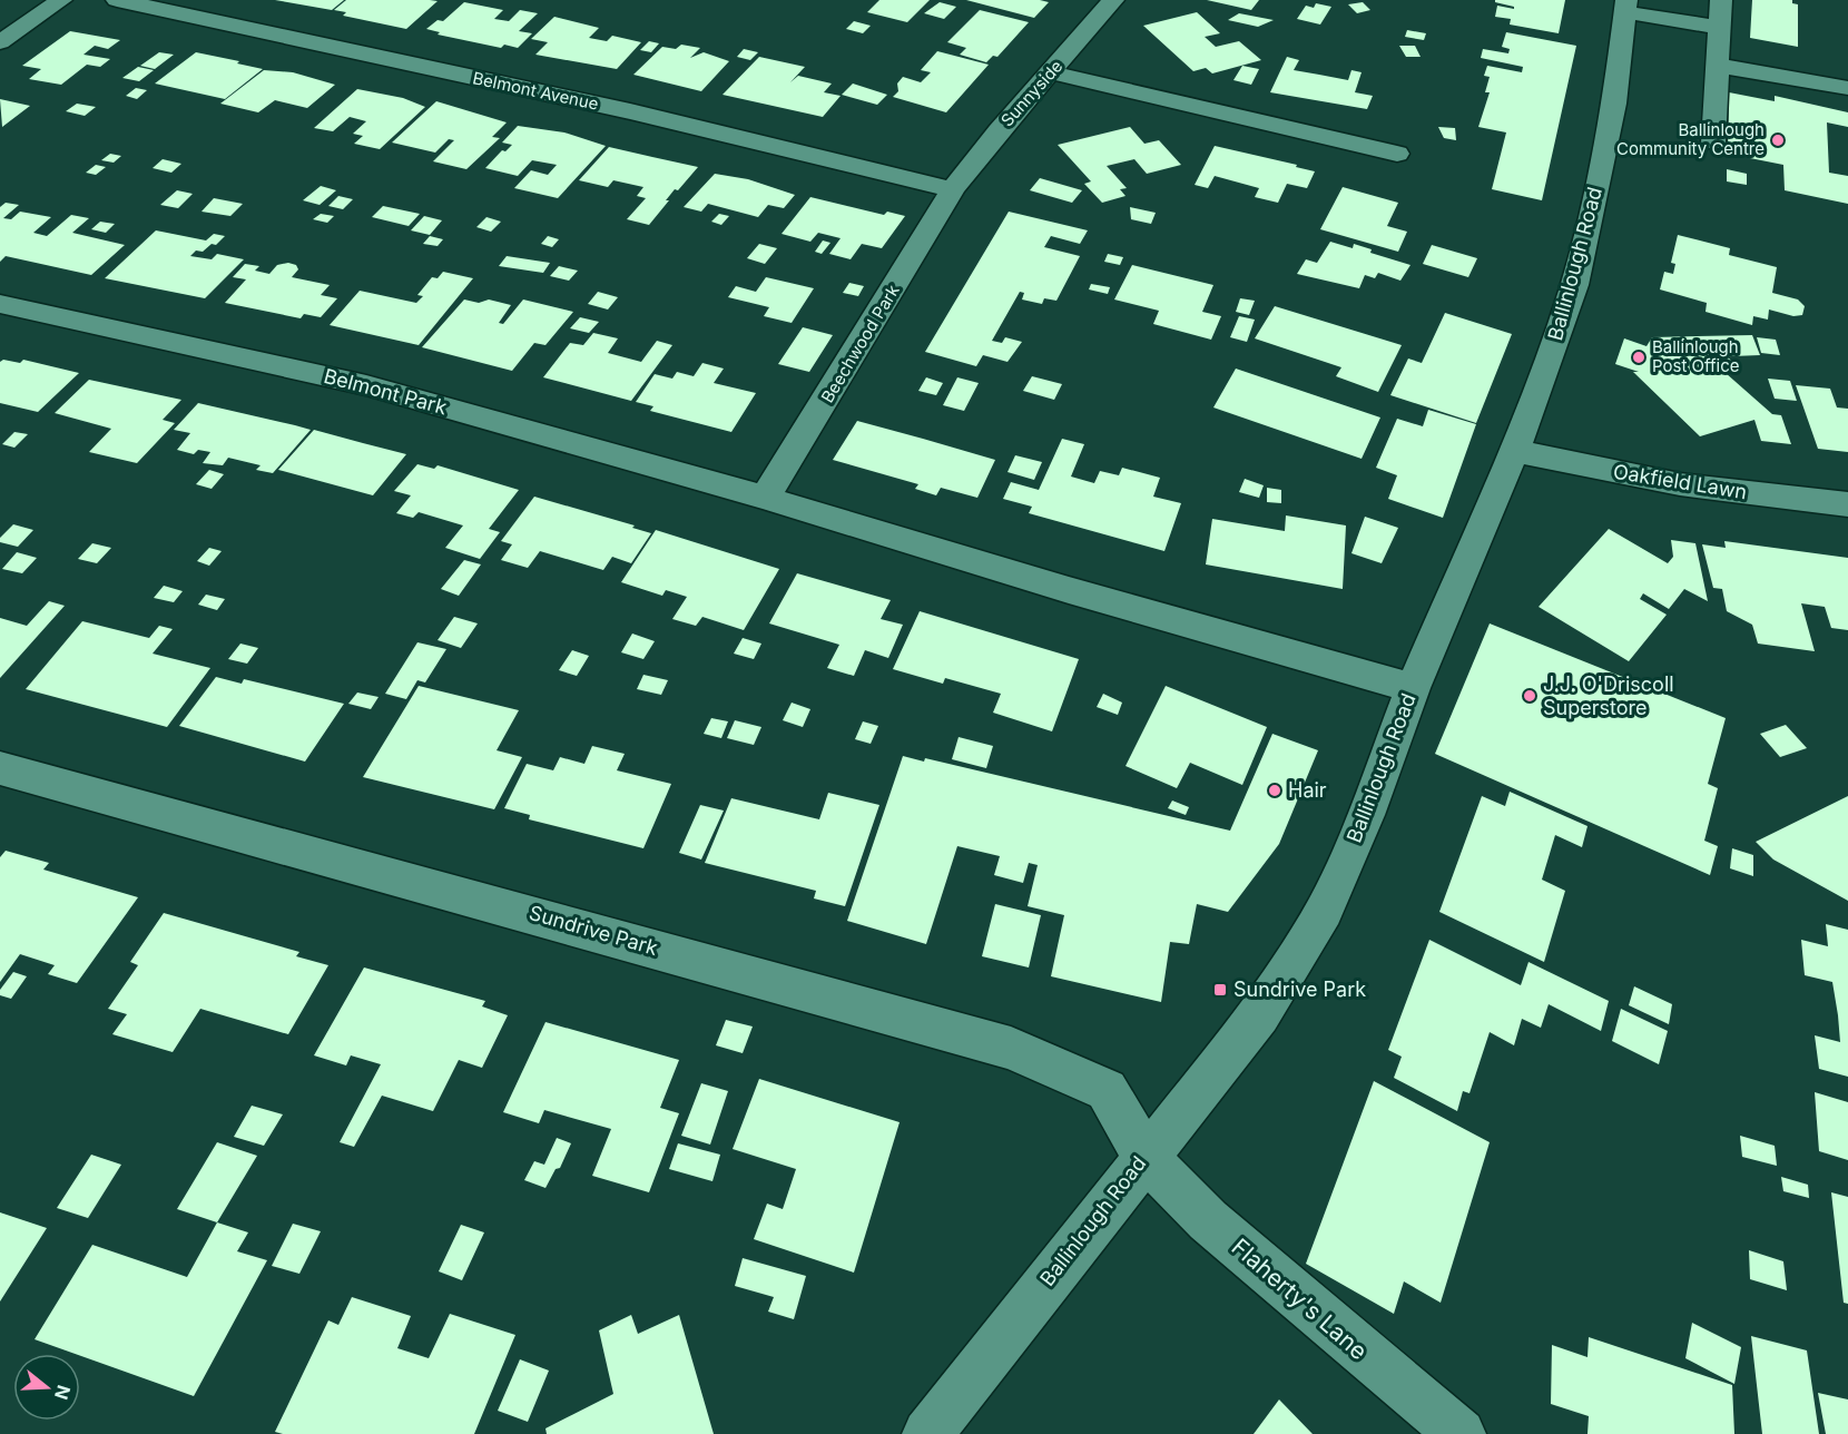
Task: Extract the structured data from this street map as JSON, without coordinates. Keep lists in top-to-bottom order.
{
  "streets": {
    "street": [
      "Belmont Avenue",
      "Sunnyside",
      "Ballinlough Road",
      "Beechwood Park",
      "Belmont Park",
      "Oakfield Lawn",
      "Sundrive Park",
      "Flaherty's Lane"
    ]
  },
  "crossings": [
    ["Belmont Avenue", "Sunnyside"],
    ["Belmont Avenue", "Beechwood Park"],
    ["Sunnyside", "Beechwood Park"],
    ["Ballinlough Road", "Belmont Park"],
    ["Ballinlough Road", "Oakfield Lawn"],
    ["Ballinlough Road", "Sundrive Park"],
    ["Ballinlough Road", "Flaherty's Lane"],
    ["Beechwood Park", "Belmont Park"],
    ["Sundrive Park", "Flaherty's Lane"]
  ],
  "places": {
    "other": [
      "Ballinlough Community Centre",
      "Ballinlough Post Office",
      "J.J. O'Driscoll Superstore",
      "Hair"
    ],
    "transit": ["Sundrive Park"]
  },
  "north": "right"
}
